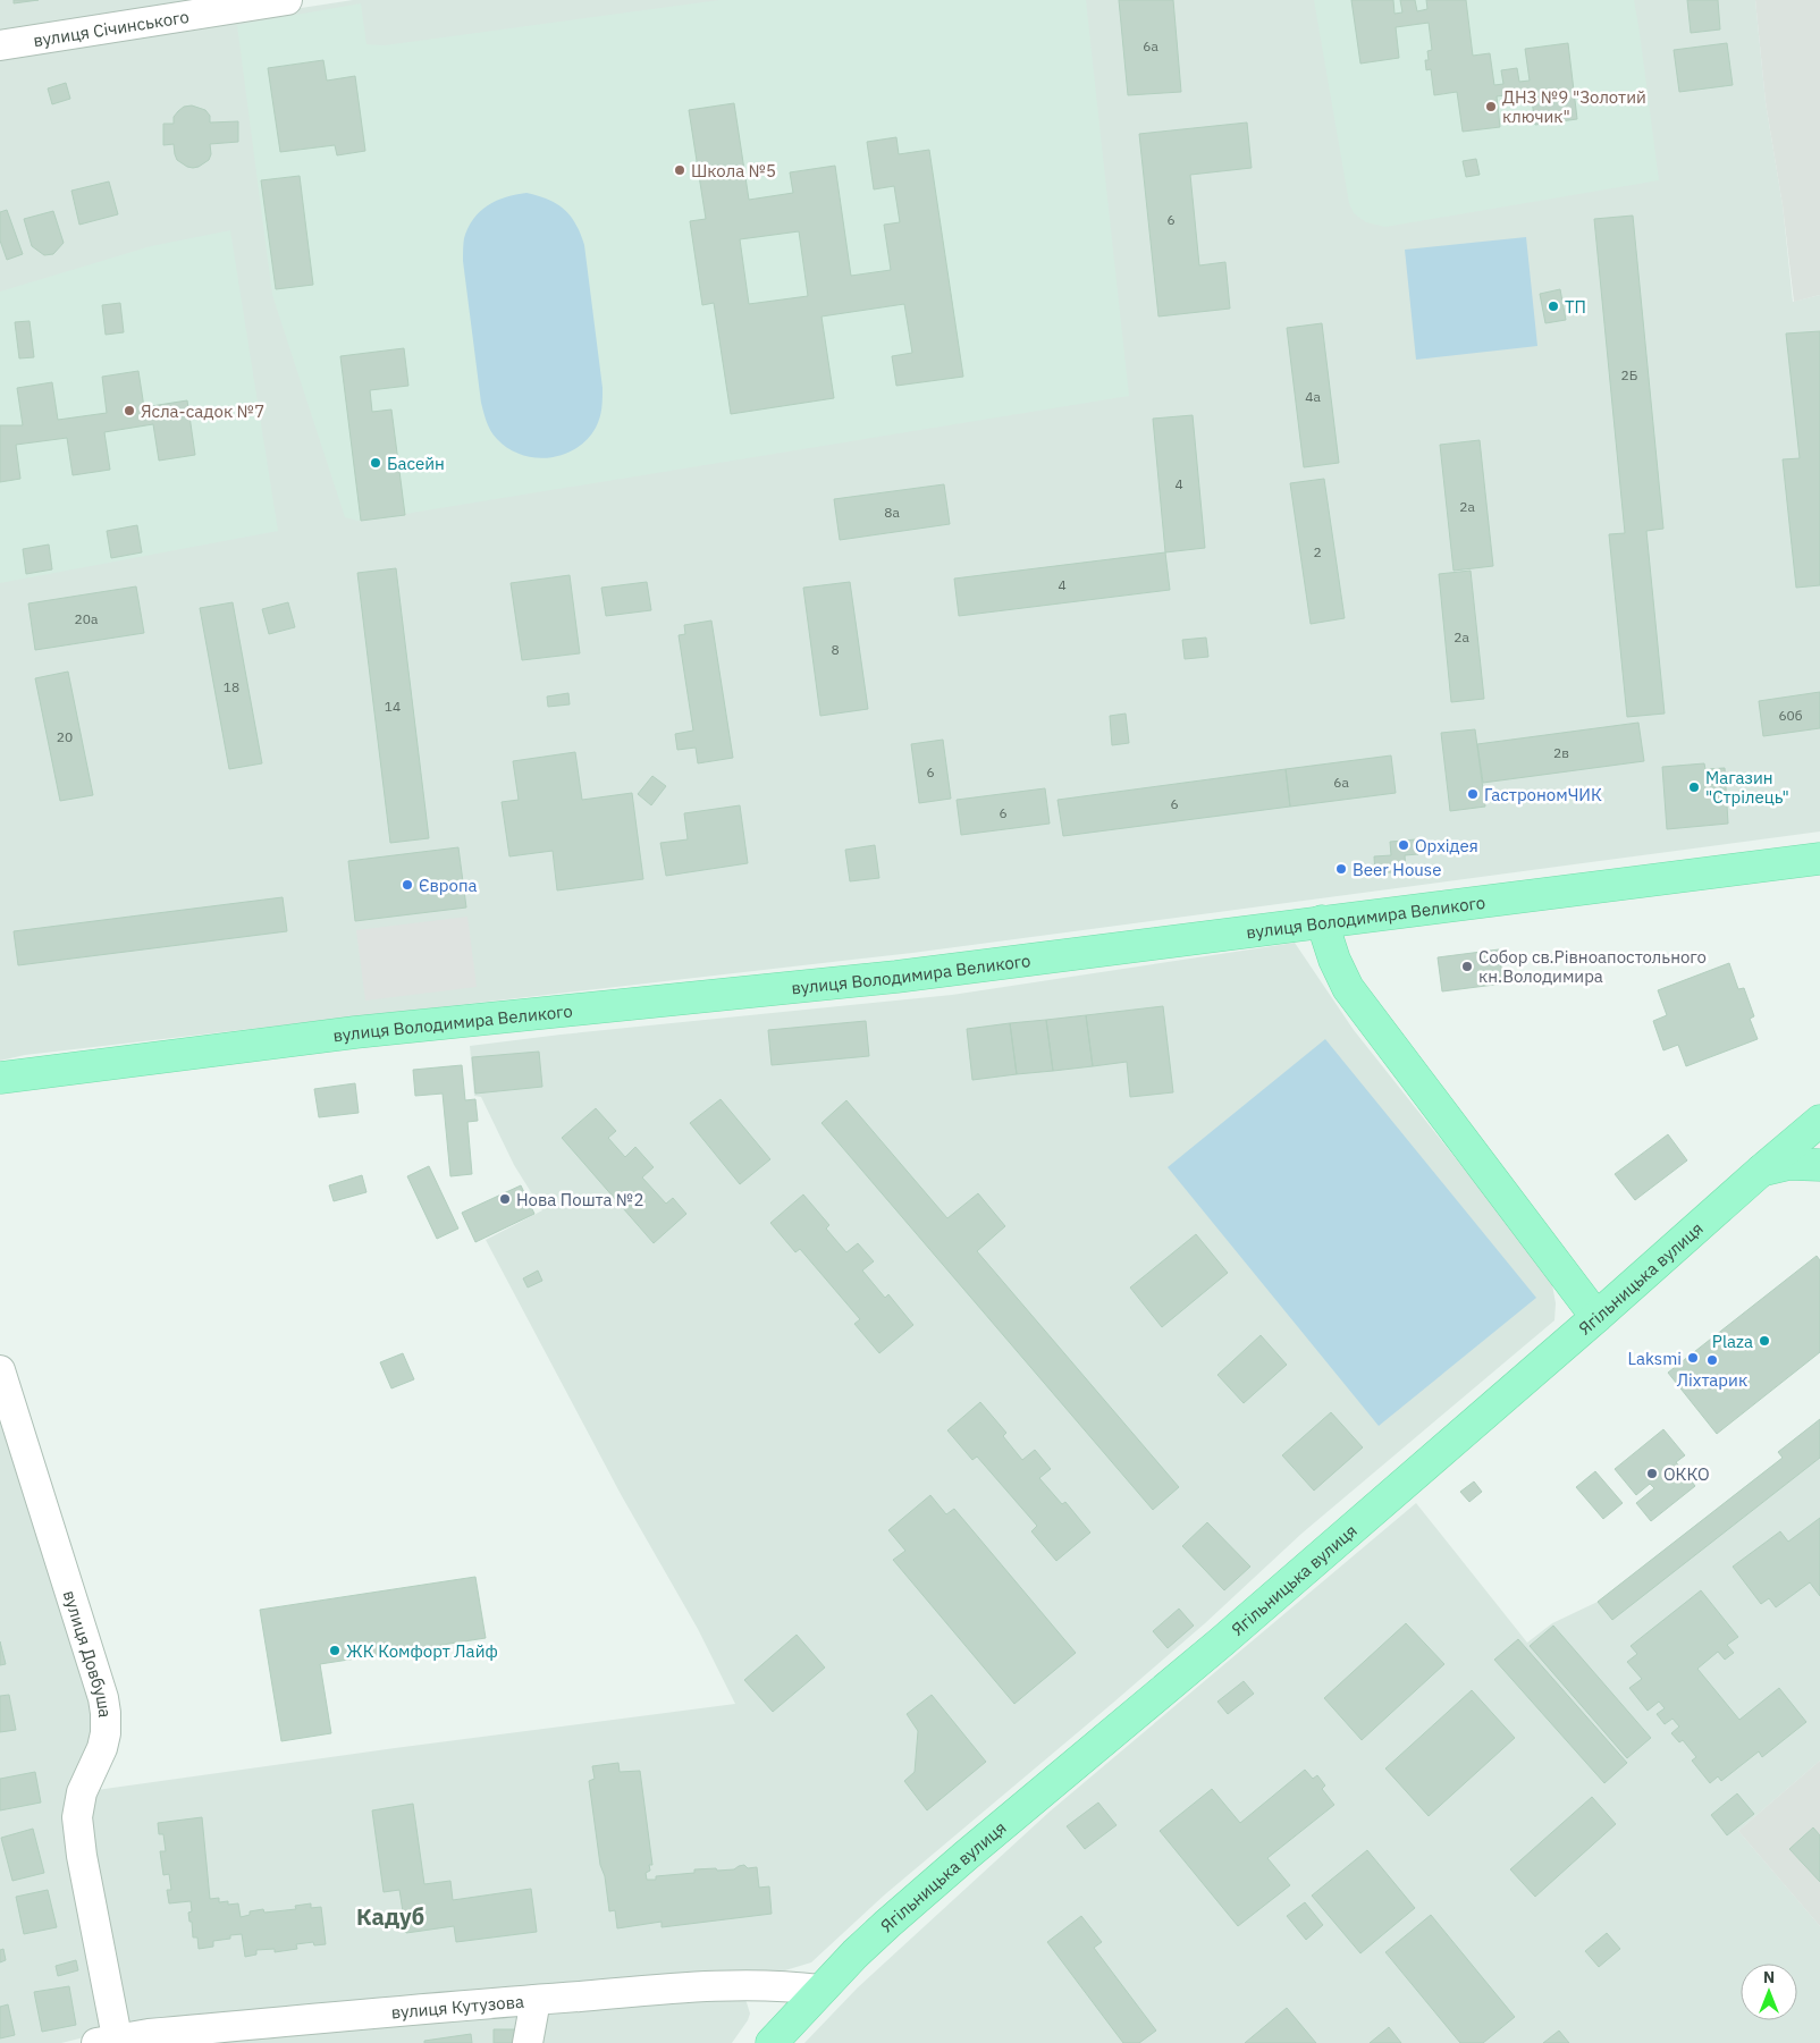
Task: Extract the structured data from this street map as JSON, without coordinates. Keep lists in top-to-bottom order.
{
  "streets": {
    "main road": ["вулиця Володимира Великого", "Ягільницька вулиця"],
    "street": ["вулиця Січинського", "вулиця Довбуша", "вулиця Кутузова"]
  },
  "crossings": [
    ["Ягільницька вулиця", "вулиця Кутузова"],
    ["вулиця Довбуша", "вулиця Кутузова"]
  ],
  "districts": ["Кадуб"],
  "places": [
    "ДНЗ №9 \"Золотий ключик\"",
    "Школа №5",
    "ТП",
    "Ясла-садок №7",
    "Басейн",
    "Магазин \"Стрілець\"",
    "ГастрономЧИК",
    "Орхідея",
    "Beer House",
    "Європа",
    "Собор св.Рівноапостольного кн.Володимира",
    "Нова Пошта №2",
    "Plaza",
    "Laksmi",
    "Ліхтарик",
    "ОККО",
    "ЖК Комфорт Лайф"
  ],
  "house_numbers": [
    "6а",
    "6",
    "2Б",
    "4а",
    "4",
    "2а",
    "8а",
    "2",
    "4",
    "20а",
    "2а",
    "8",
    "18",
    "14",
    "60б",
    "20",
    "2в",
    "6",
    "6а",
    "6",
    "6"
  ],
  "north": "top"
}
